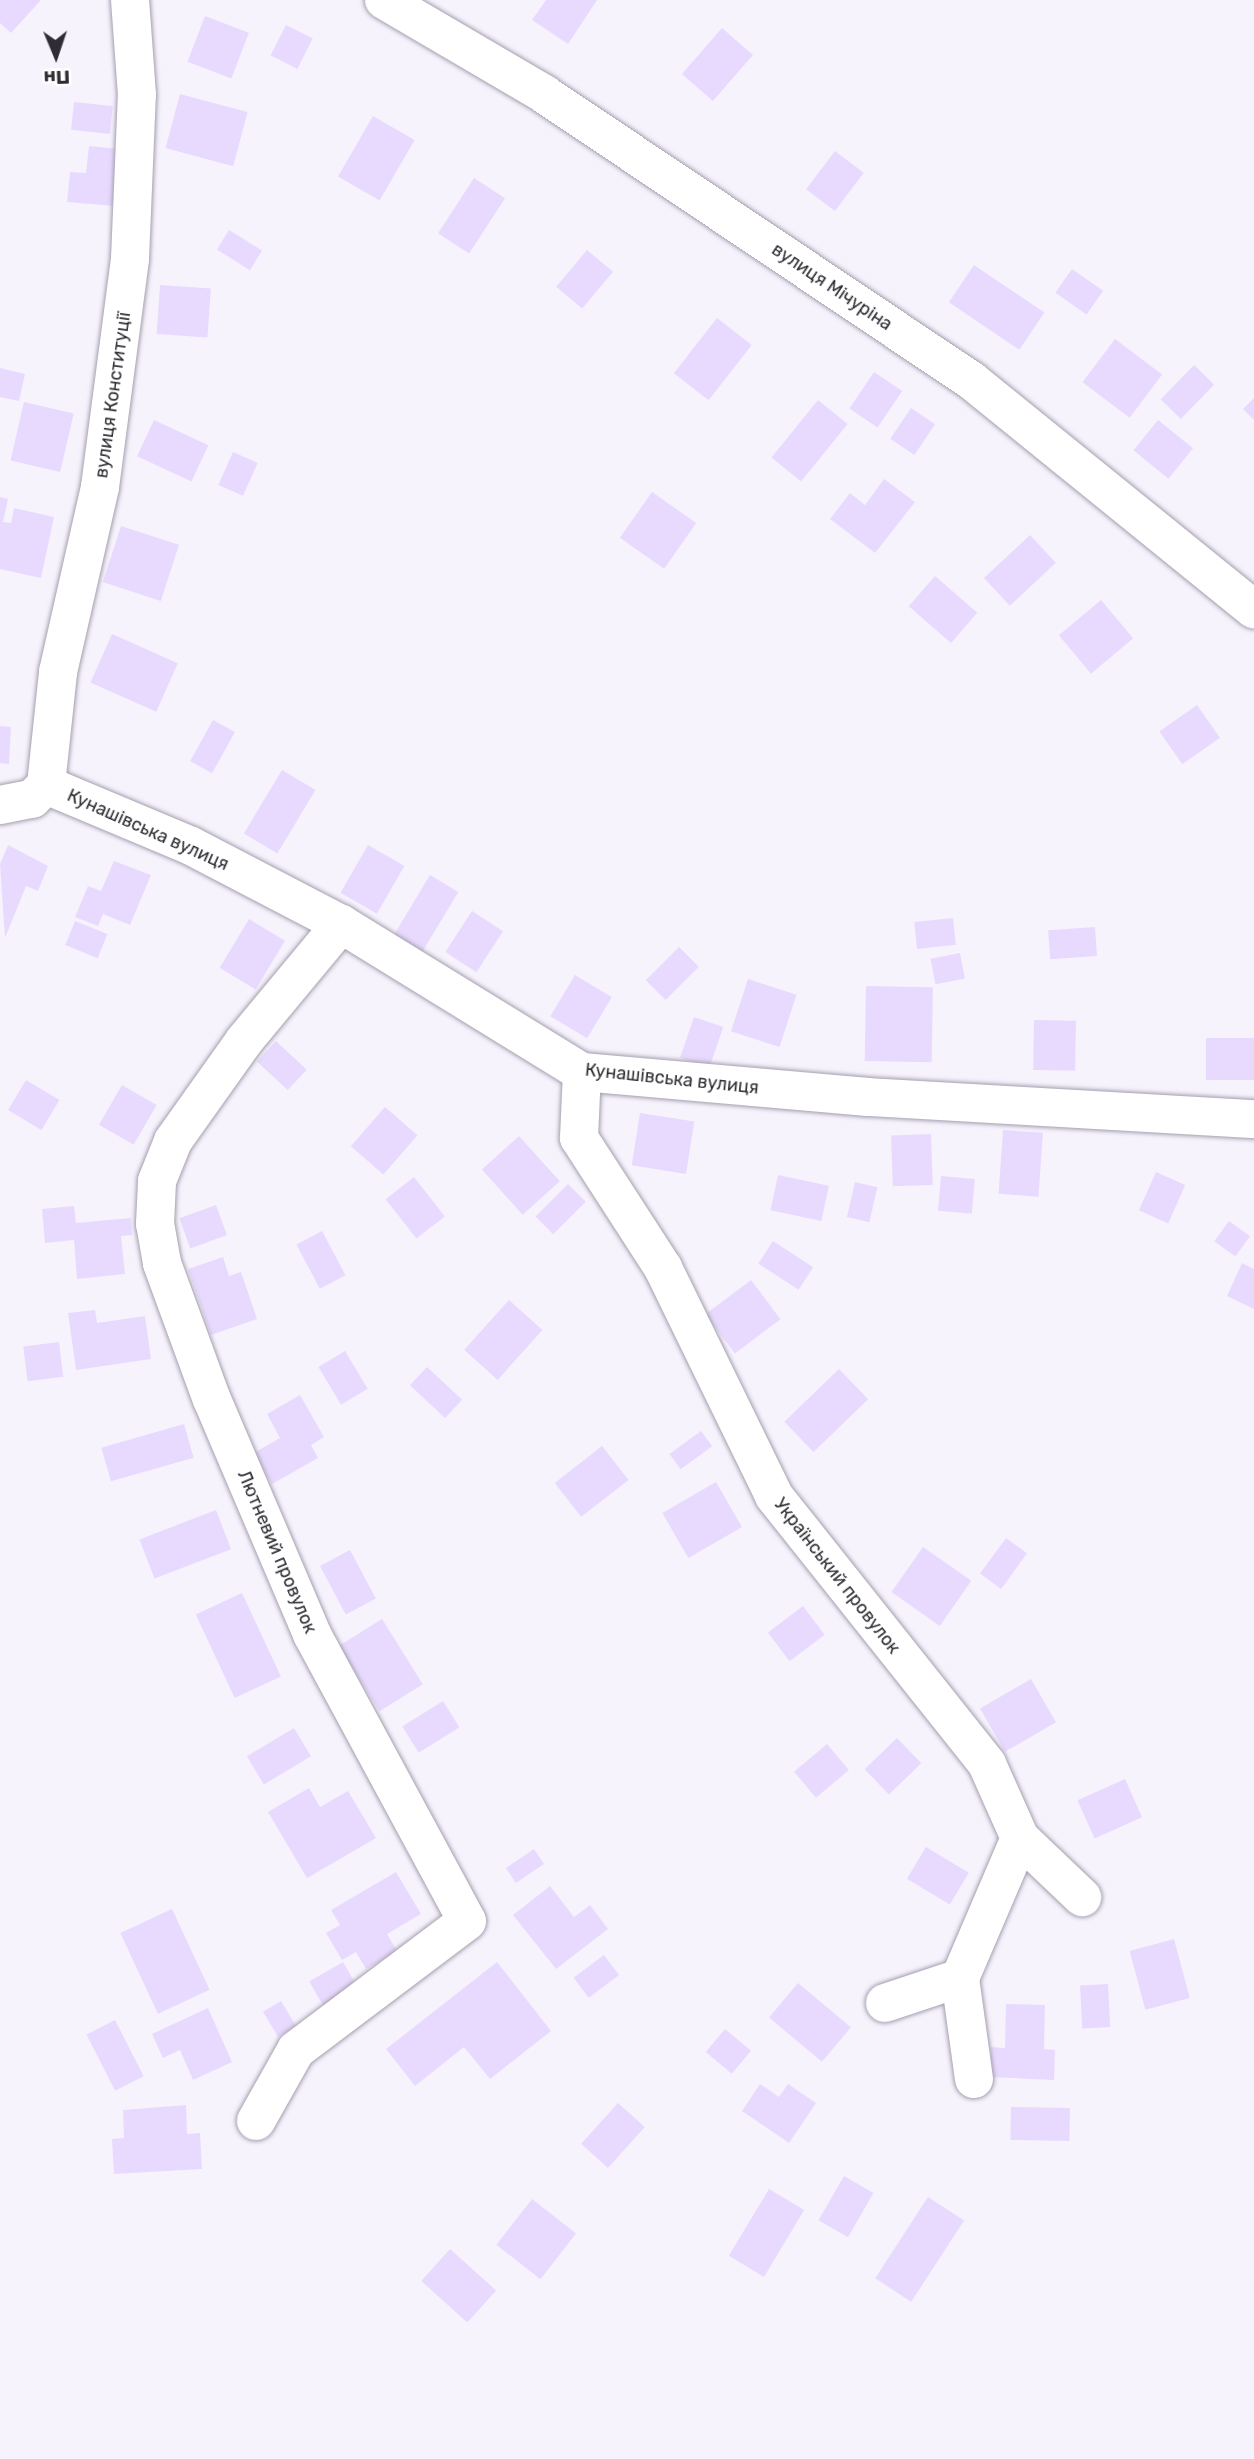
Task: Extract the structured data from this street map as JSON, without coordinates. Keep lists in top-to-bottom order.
{
  "streets": {
    "street": [
      "вулиця Мічуріна",
      "вулиця Конституції",
      "Кунашівська вулиця",
      "Лютневий провулок",
      "Український провулок"
    ]
  },
  "crossings": [
    ["вулиця Конституції", "Кунашівська вулиця"],
    ["Кунашівська вулиця", "Лютневий провулок"],
    ["Кунашівська вулиця", "Український провулок"]
  ],
  "north": "bottom"
}
